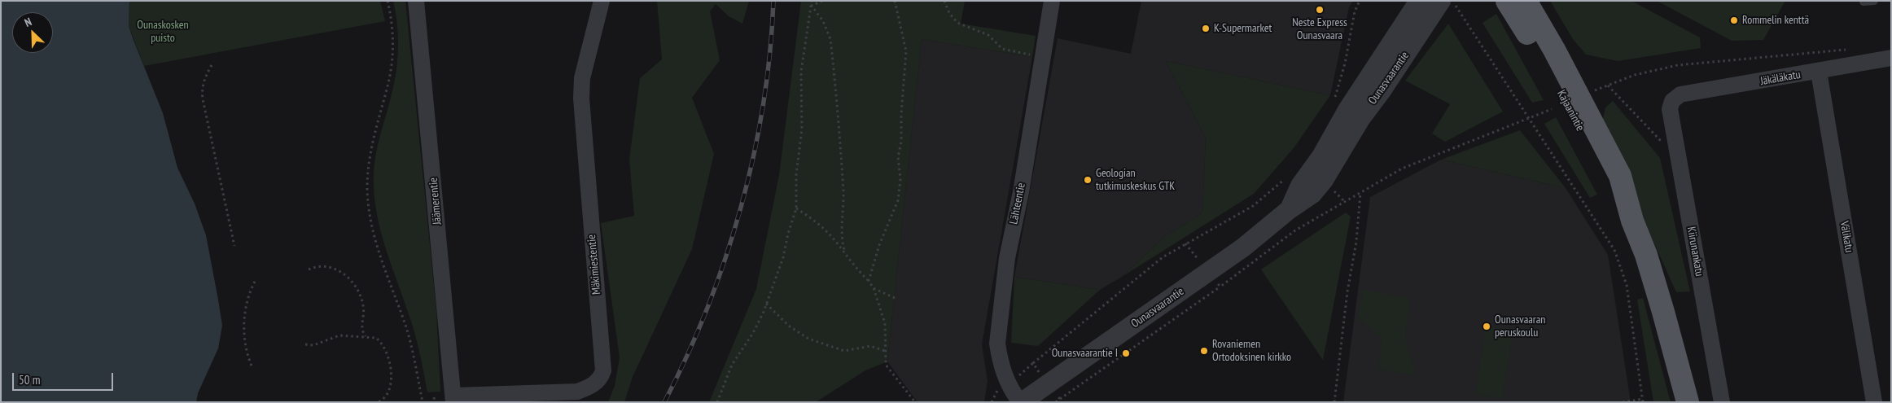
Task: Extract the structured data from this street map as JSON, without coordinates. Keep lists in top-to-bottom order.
{
  "streets": {
    "main road": ["Kajaanintie"],
    "street": [
      "Ounasvaarantie",
      "Jäkäläkatu",
      "Jäämerentie",
      "Lähteentie",
      "Välikatu",
      "Kiirunankatu",
      "Mäkimiestentie"
    ]
  },
  "crossings": [
    ["Ounasvaarantie", "Lähteentie"],
    ["Jäkäläkatu", "Välikatu"],
    ["Jäkäläkatu", "Kiirunankatu"],
    ["Jäämerentie", "Mäkimiestentie"]
  ],
  "parks": ["Ounaskosken puisto"],
  "places": [
    "Neste Express Ounasvaara",
    "Rommelin kenttä",
    "K-Supermarket",
    "Geologian tutkimuskeskus GTK",
    "Ounasvaaran peruskoulu",
    "Rovaniemen Ortodoksinen kirkko",
    "Ounasvaarantie I"
  ],
  "scale_bar": "50 m",
  "north": "top left"
}
